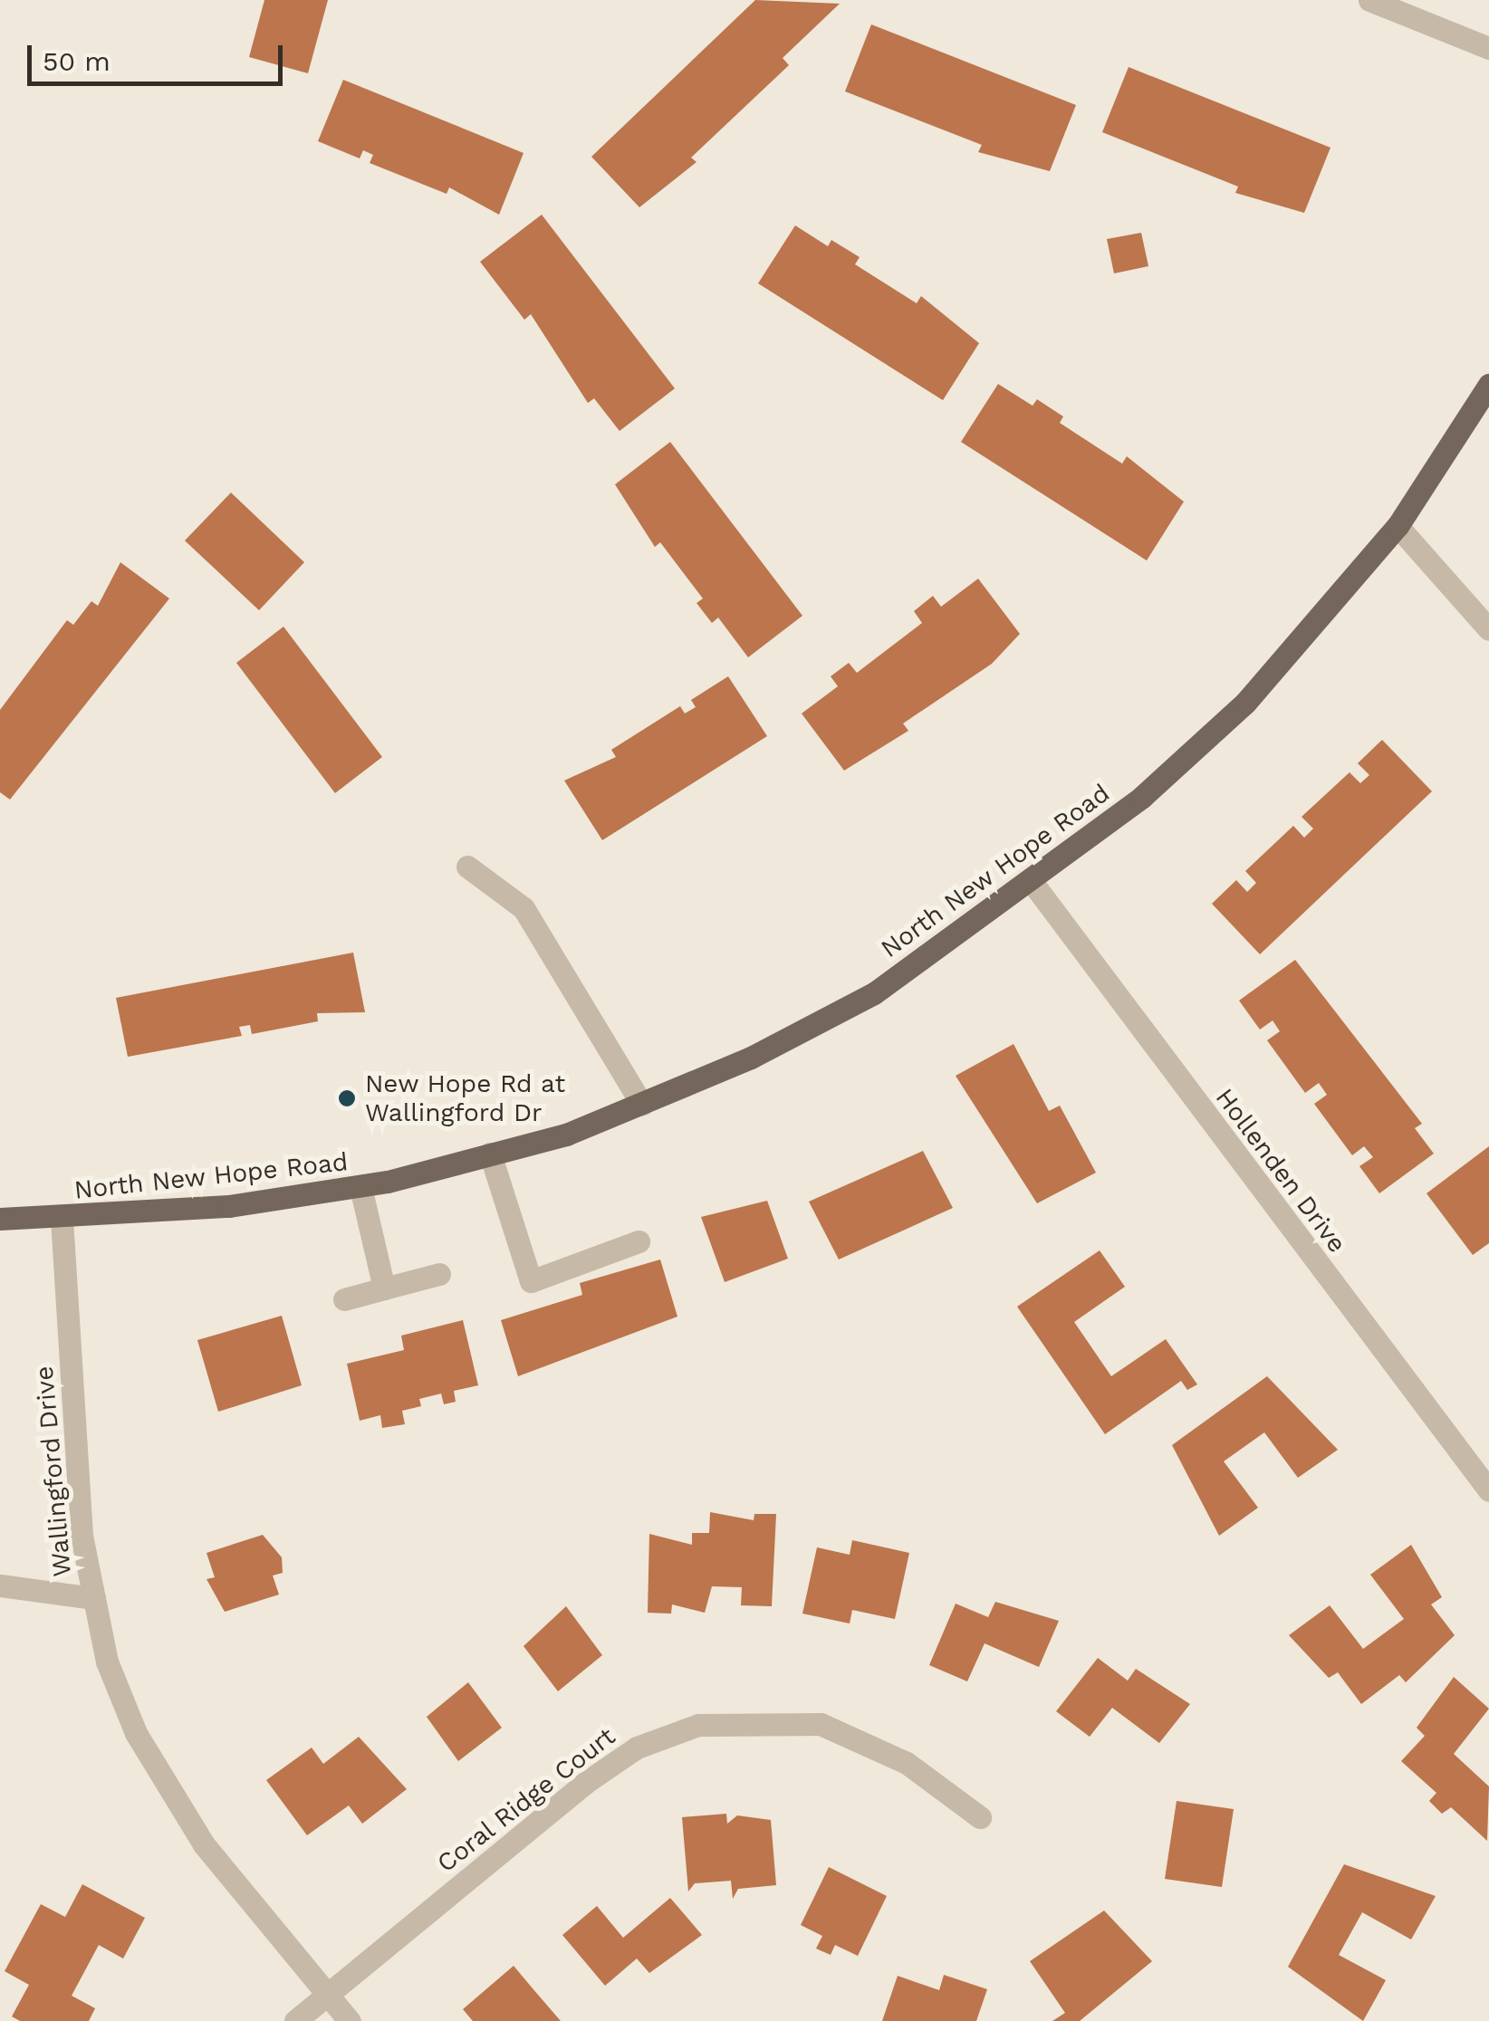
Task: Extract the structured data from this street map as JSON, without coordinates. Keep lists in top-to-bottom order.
{
  "streets": {
    "main road": ["North New Hope Road"],
    "street": ["Hollenden Drive", "Wallingford Drive", "Coral Ridge Court"]
  },
  "crossings": [
    ["North New Hope Road", "Hollenden Drive"],
    ["North New Hope Road", "Wallingford Drive"],
    ["Wallingford Drive", "Coral Ridge Court"]
  ],
  "places": ["New Hope Rd at Wallingford Dr"],
  "scale_bar": "50 m"
}
